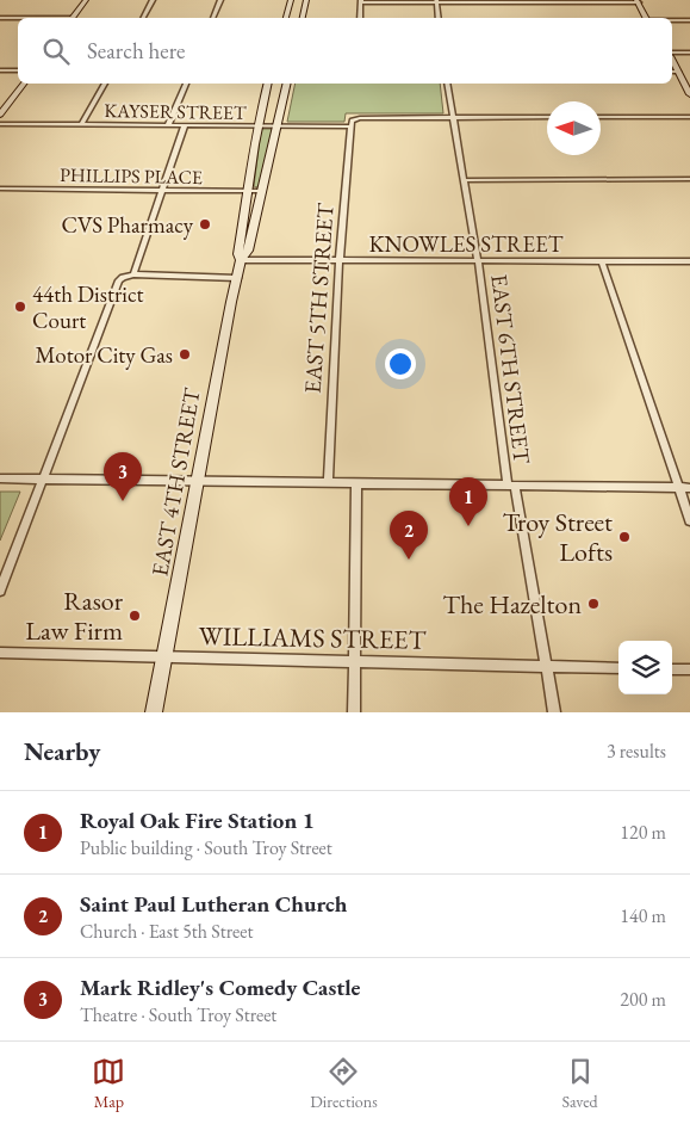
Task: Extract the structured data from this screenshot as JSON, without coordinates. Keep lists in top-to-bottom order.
{
  "streets": {
    "main road": ["EAST 4TH STREET"],
    "street": [
      "KAYSER STREET",
      "PHILLIPS PLACE",
      "KNOWLES STREET",
      "EAST 5TH STREET",
      "EAST 6TH STREET",
      "WILLIAMS STREET"
    ]
  },
  "crossings": [
    ["KAYSER STREET", "EAST 5TH STREET"],
    ["KAYSER STREET", "EAST 4TH STREET"],
    ["PHILLIPS PLACE", "EAST 4TH STREET"],
    ["KNOWLES STREET", "EAST 5TH STREET"],
    ["KNOWLES STREET", "EAST 6TH STREET"],
    ["KNOWLES STREET", "EAST 4TH STREET"],
    ["EAST 5TH STREET", "EAST 6TH STREET"],
    ["EAST 6TH STREET", "WILLIAMS STREET"],
    ["EAST 4TH STREET", "WILLIAMS STREET"]
  ],
  "places": [
    "CVS Pharmacy",
    "44th District Court",
    "Motor City Gas",
    "Troy Street Lofts",
    "The Hazelton",
    "Rasor Law Firm"
  ],
  "north": "left",
  "page": {
    "search": "Search here",
    "pins": ["3", "1", "2"],
    "heading": ["Nearby", "3 results"],
    "list": [
      {
        "mark": "1",
        "name": "Royal Oak Fire Station 1",
        "note": "Public building · South Troy Street",
        "value": "120 m"
      },
      {
        "mark": "2",
        "name": "Saint Paul Lutheran Church",
        "note": "Church · East 5th Street",
        "value": "140 m"
      },
      {
        "mark": "3",
        "name": "Mark Ridley's Comedy Castle",
        "note": "Theatre · South Troy Street",
        "value": "200 m"
      }
    ],
    "nav": ["Map", "Directions", "Saved"]
  }
}
